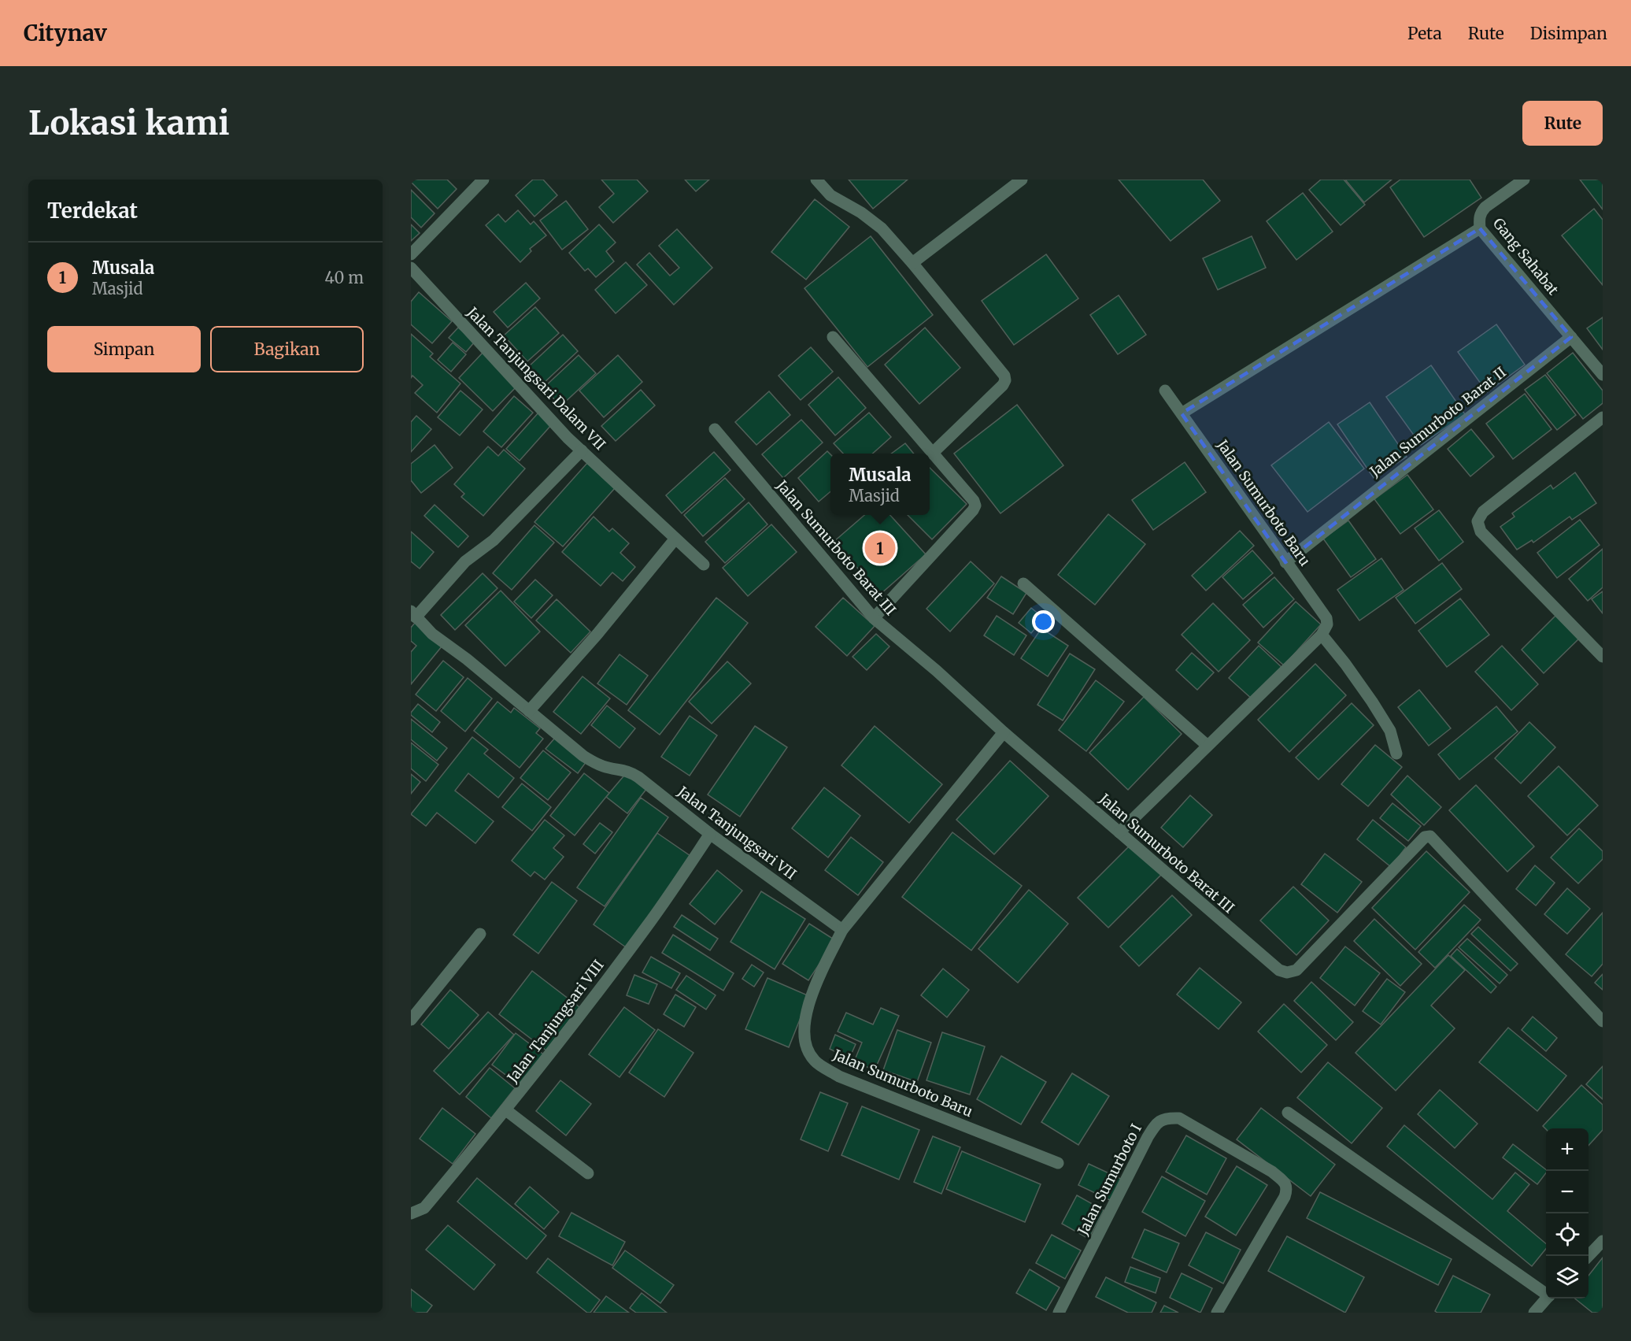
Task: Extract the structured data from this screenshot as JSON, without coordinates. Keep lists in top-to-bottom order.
{
  "streets": {
    "street": [
      "Gang Sahabat",
      "Jalan Tanjungsari Dalam VII",
      "Jalan Sumurboto Barat II",
      "Jalan Sumurboto Baru",
      "Jalan Sumurboto Barat III",
      "Jalan Tanjungsari VII",
      "Jalan Tanjungsari VIII",
      "Jalan Sumurboto I"
    ]
  },
  "crossings": [
    ["Gang Sahabat", "Jalan Sumurboto Barat II"],
    ["Jalan Sumurboto Barat II", "Jalan Sumurboto Baru"],
    ["Jalan Sumurboto Baru", "Jalan Tanjungsari VII"],
    ["Jalan Tanjungsari VII", "Jalan Tanjungsari VIII"]
  ],
  "page": {
    "header": "Citynav",
    "nav": ["Peta", "Rute", "Disimpan"],
    "buttons": [
      "Rute",
      ["Simpan", "Bagikan"]
    ],
    "title": "Lokasi kami",
    "heading": "Terdekat",
    "list": [
      {
        "mark": "1",
        "name": "Musala",
        "note": "Masjid",
        "value": "40 m"
      }
    ],
    "popup": ["Musala", "Masjid"],
    "pins": "1",
    "map_buttons": ["+", "−"]
  }
}
